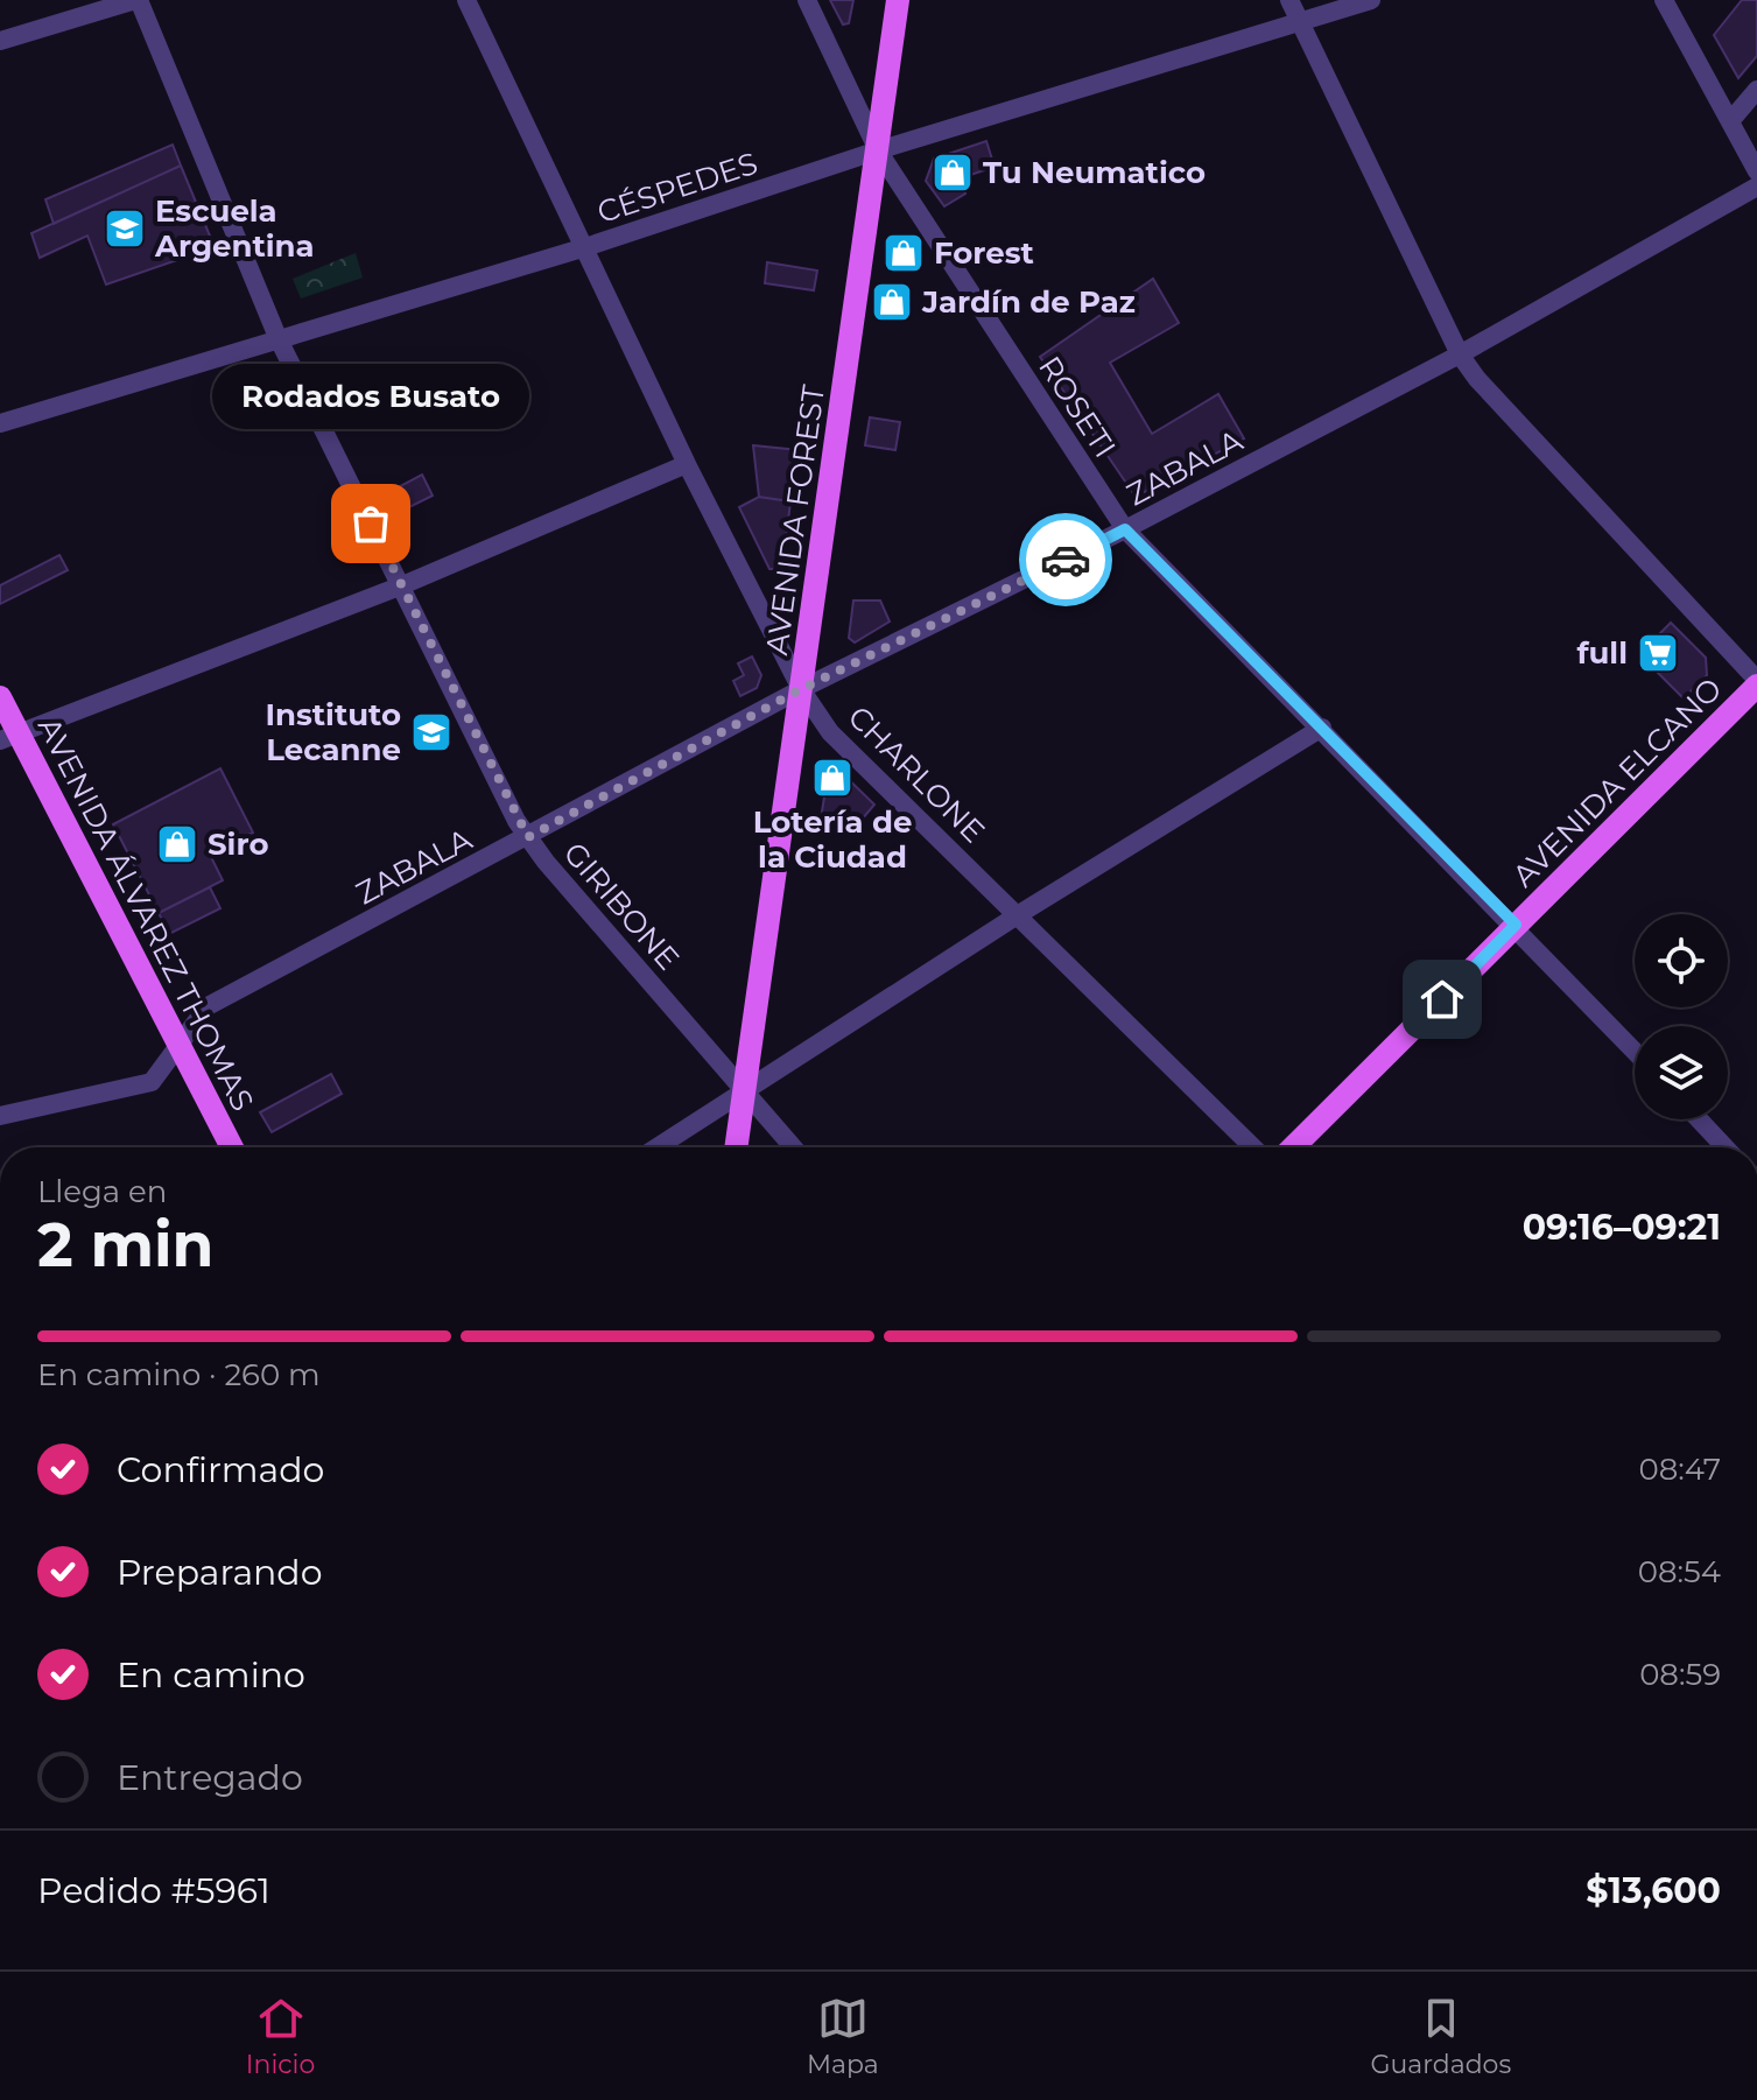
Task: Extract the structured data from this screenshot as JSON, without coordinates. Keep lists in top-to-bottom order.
{
  "streets": {
    "main road": ["AVENIDA FOREST", "AVENIDA ELCANO", "AVENIDA ÁLVAREZ THOMAS"],
    "street": [
      "CÉSPEDES",
      "ROSETI",
      "ZABALA",
      "CHARLONE",
      "GIRIBONE"
    ]
  },
  "crossings": [
    ["CÉSPEDES", "ROSETI"],
    ["CÉSPEDES", "AVENIDA FOREST"],
    ["CÉSPEDES", "CHARLONE"],
    ["CÉSPEDES", "GIRIBONE"],
    ["ROSETI", "ZABALA"],
    ["ROSETI", "AVENIDA FOREST"],
    ["ROSETI", "AVENIDA ELCANO"],
    ["ZABALA", "AVENIDA FOREST"],
    ["ZABALA", "CHARLONE"],
    ["ZABALA", "GIRIBONE"],
    ["ZABALA", "AVENIDA ÁLVAREZ THOMAS"],
    ["AVENIDA FOREST", "CHARLONE"],
    ["AVENIDA FOREST", "GIRIBONE"]
  ],
  "places": {
    "shop": [
      "Tu Neumatico",
      "Forest",
      "Jardín de Paz",
      "Lotería de la Ciudad",
      "Siro"
    ],
    "school or university": ["Escuela Argentina", "Instituto Lecanne"],
    "other": ["Rodados Busato"],
    "supermarket": ["full"]
  },
  "page": {
    "bubble": "Rodados Busato",
    "heading": ["2 min", "Llega en", "09:16–09:21"],
    "panel": ["Pedido #5961", "$13,600"],
    "bar": "En camino · 260 m",
    "list": [
      ["Confirmado", "08:47"],
      ["Preparando", "08:54"],
      ["En camino", "08:59"],
      "Entregado"
    ],
    "tabs": ["Inicio", "Mapa", "Guardados"]
  }
}
